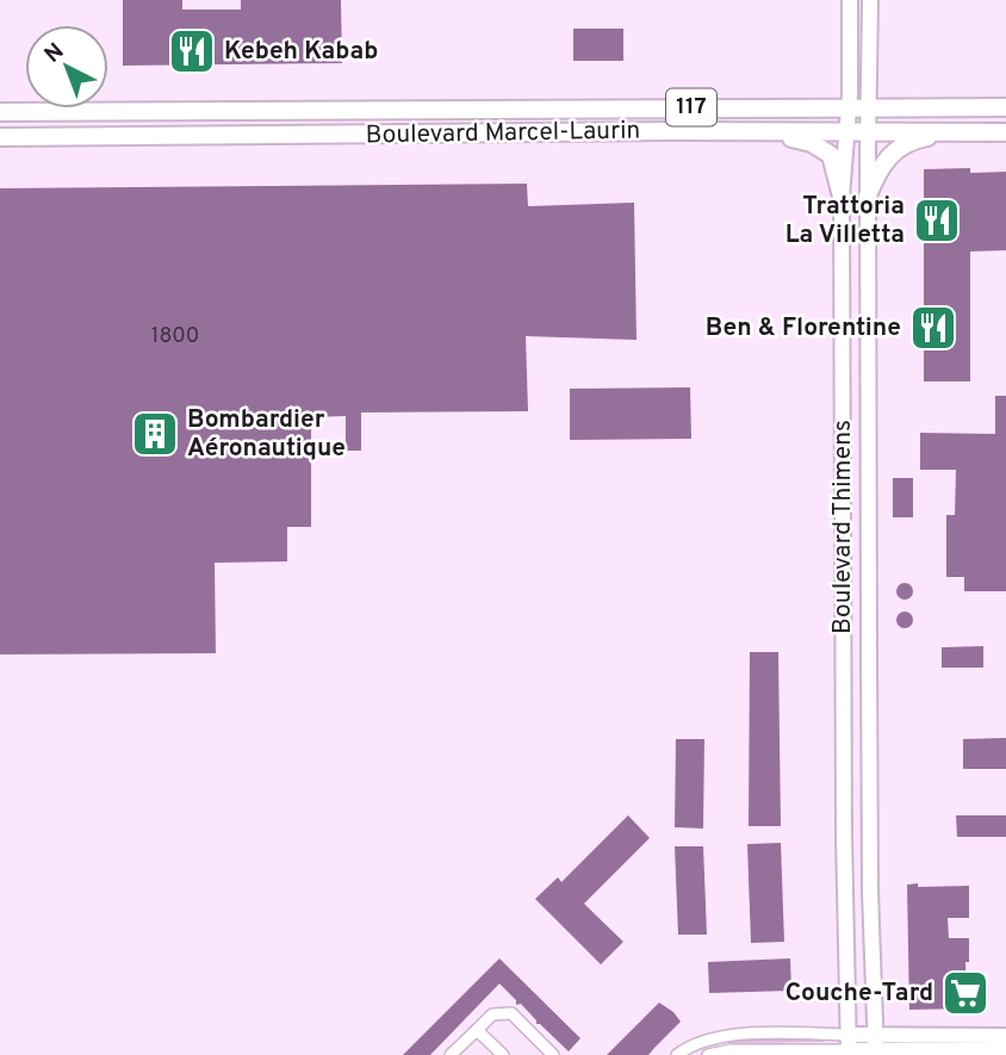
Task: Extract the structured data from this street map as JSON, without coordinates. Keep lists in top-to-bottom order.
{
  "streets": {
    "main road": ["117", "Boulevard Marcel-Laurin"],
    "street": ["Boulevard Thimens"]
  },
  "crossings": [
    ["Boulevard Marcel-Laurin", "Boulevard Thimens"]
  ],
  "places": {
    "restaurant": ["Kebeh Kabab", "Trattoria La Villetta", "Ben & Florentine"],
    "building": ["Bombardier Aéronautique"],
    "supermarket": ["Couche-Tard"]
  },
  "house_numbers": ["1800"],
  "north": "top left"
}
